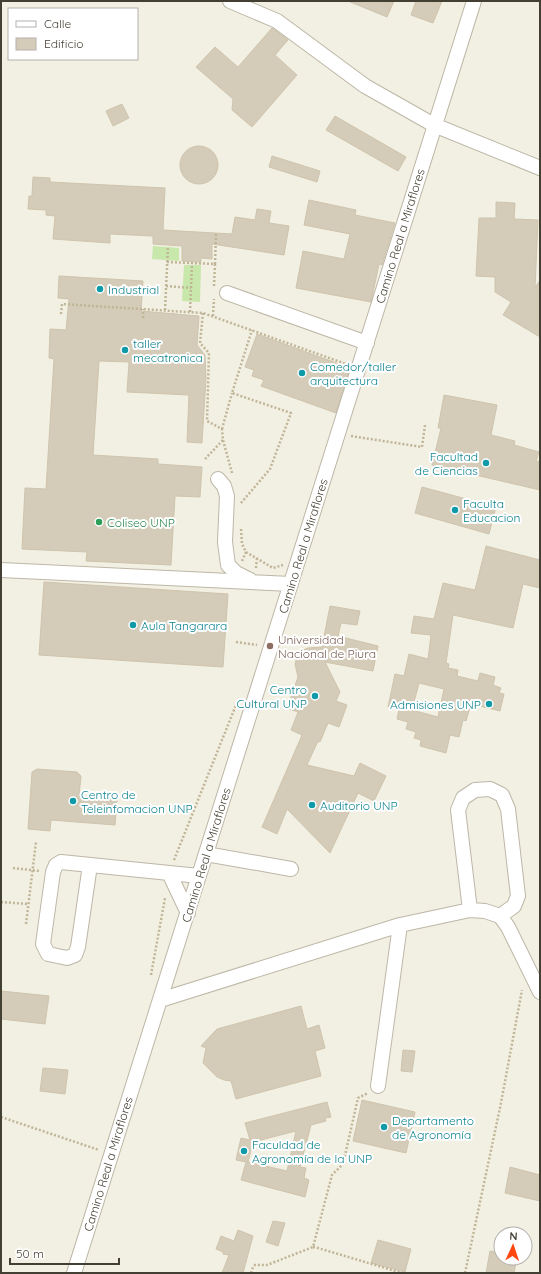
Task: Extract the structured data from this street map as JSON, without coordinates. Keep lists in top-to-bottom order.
{
  "streets": {
    "lane": ["Camino Real a Miraflores"]
  },
  "places": [
    "Industrial",
    "taller mecatronica",
    "Comedor/taller arquitectura",
    "Facultad de Ciencias",
    "Faculta Educacion",
    "Coliseo UNP",
    "Aula Tangarara",
    "Universidad Nacional de Piura",
    "Centro Cultural UNP",
    "Admisiones UNP",
    "Centro de Teleinfomacion UNP",
    "Auditorio UNP",
    "Departamento de Agronomía",
    "Faculdad de Agronomía de la UNP"
  ],
  "legend": ["Calle", "Edificio"],
  "scale_bar": "50 m",
  "north": "top"
}
